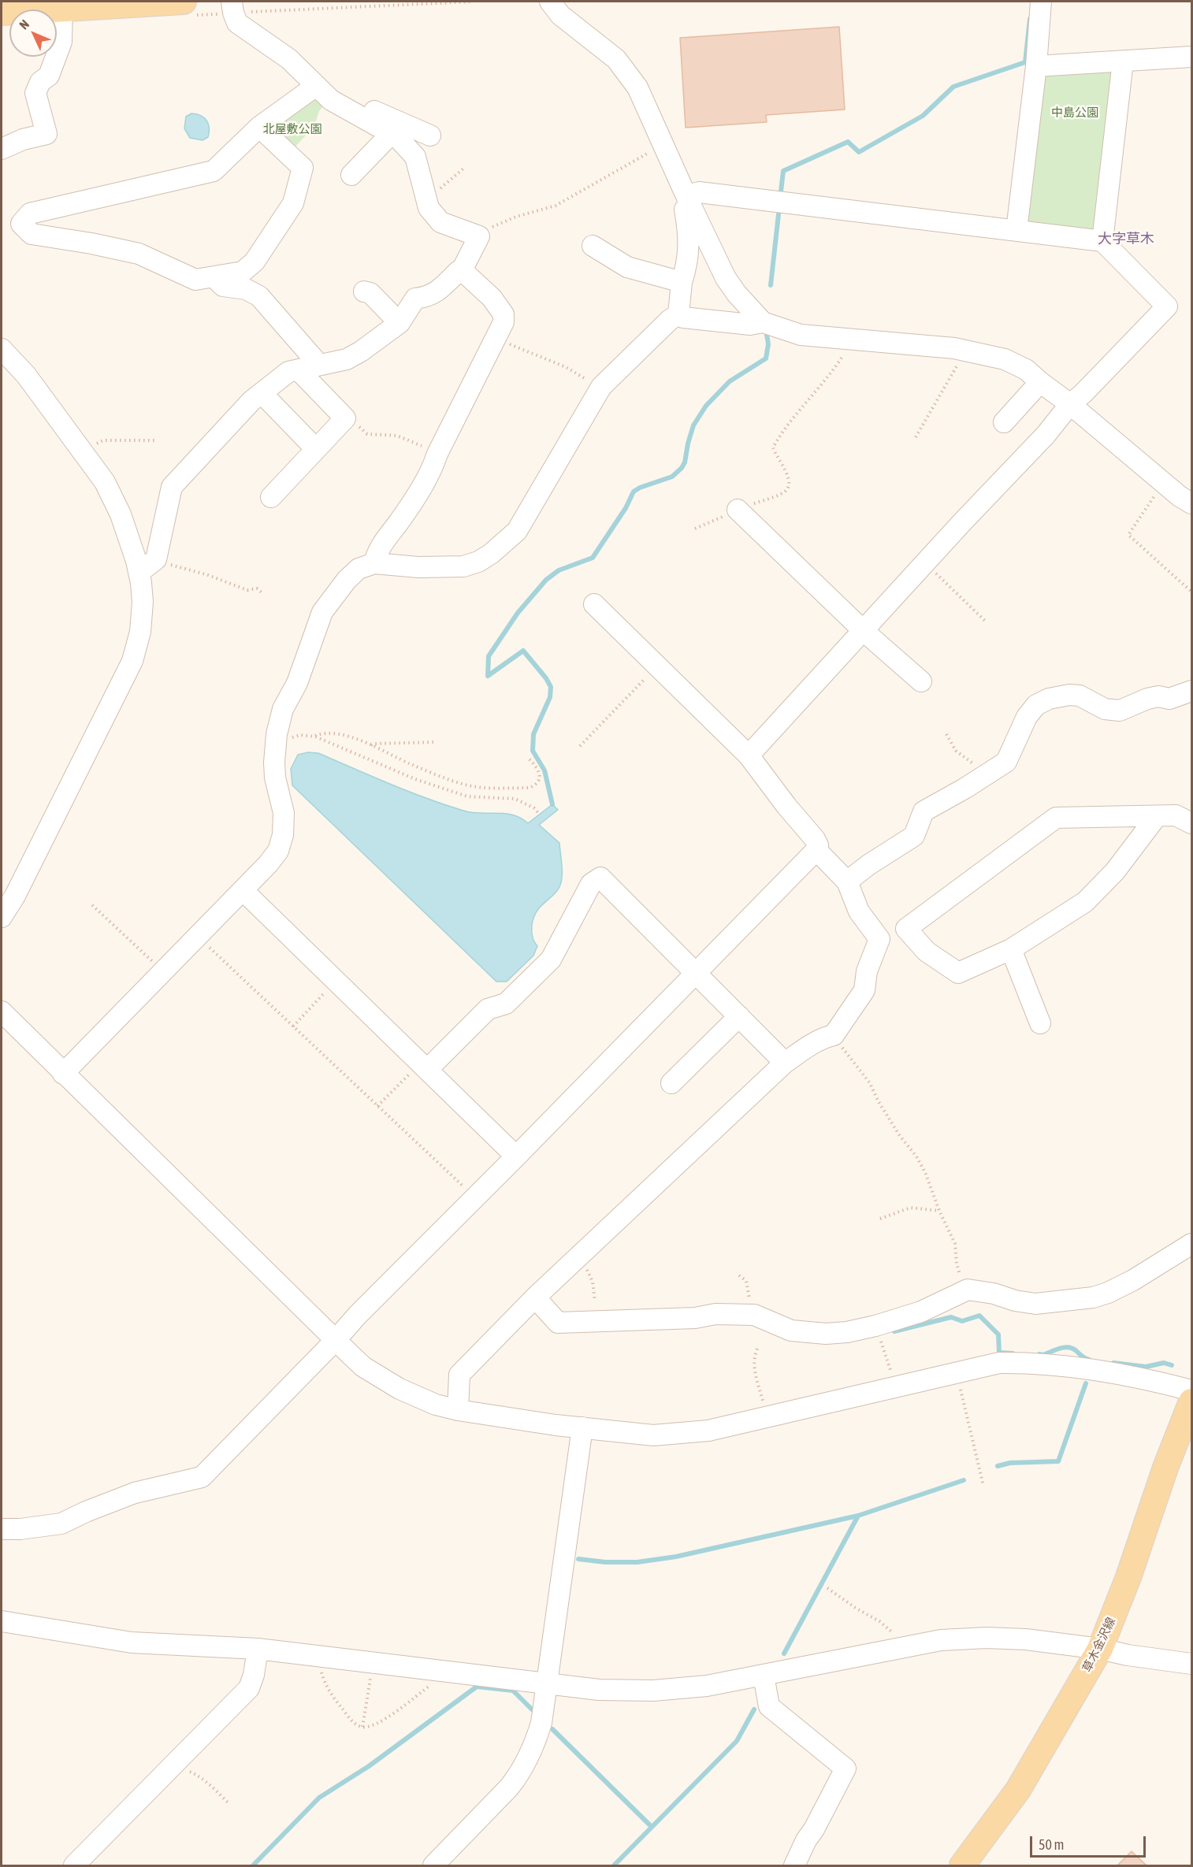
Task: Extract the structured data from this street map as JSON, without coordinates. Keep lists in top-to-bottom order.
{
  "streets": {
    "main road": ["草木金沢線"]
  },
  "districts": ["大字草木"],
  "parks": ["中島公園", "北屋敷公園"],
  "scale_bar": "50 m",
  "north": "top left"
}
